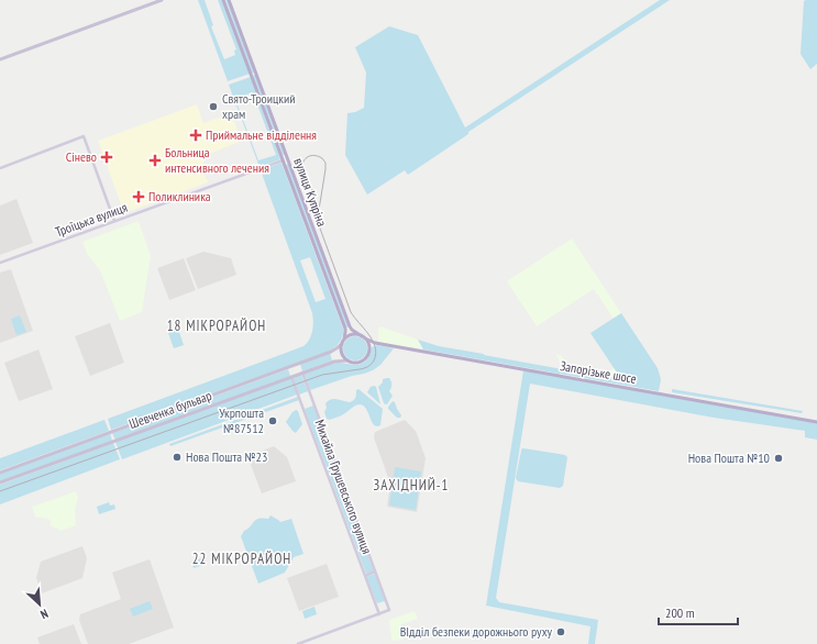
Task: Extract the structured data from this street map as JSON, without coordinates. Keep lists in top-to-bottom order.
{
  "streets": {
    "main road": [
      "вулиця Купріна",
      "Троїцька вулиця",
      "Запорізьке шосе",
      "Шевченка бульвар",
      "Михайла Грушевського вулиця"
    ]
  },
  "crossings": [
    ["вулиця Купріна", "Троїцька вулиця"],
    ["вулиця Купріна", "Запорізьке шосе"],
    ["вулиця Купріна", "Шевченка бульвар"],
    ["Запорізьке шосе", "Шевченка бульвар"],
    ["Шевченка бульвар", "Михайла Грушевського вулиця"]
  ],
  "districts": ["18 МІКРОРАЙОН", "ЗАХІДНИЙ-1", "22 МІКРОРАЙОН"],
  "places": {
    "other": [
      "Свято-Троицкий храм",
      "Укрпошта №87512",
      "Нова Пошта №23",
      "Нова Пошта №10",
      "ВІдділ безпеки дорожнього руху"
    ],
    "health": [
      "Приймальне відділення",
      "Сінево",
      "Больница интенсивного лечения",
      "Поликлиника"
    ]
  },
  "scale_bar": "200 m",
  "north": "bottom right"
}
